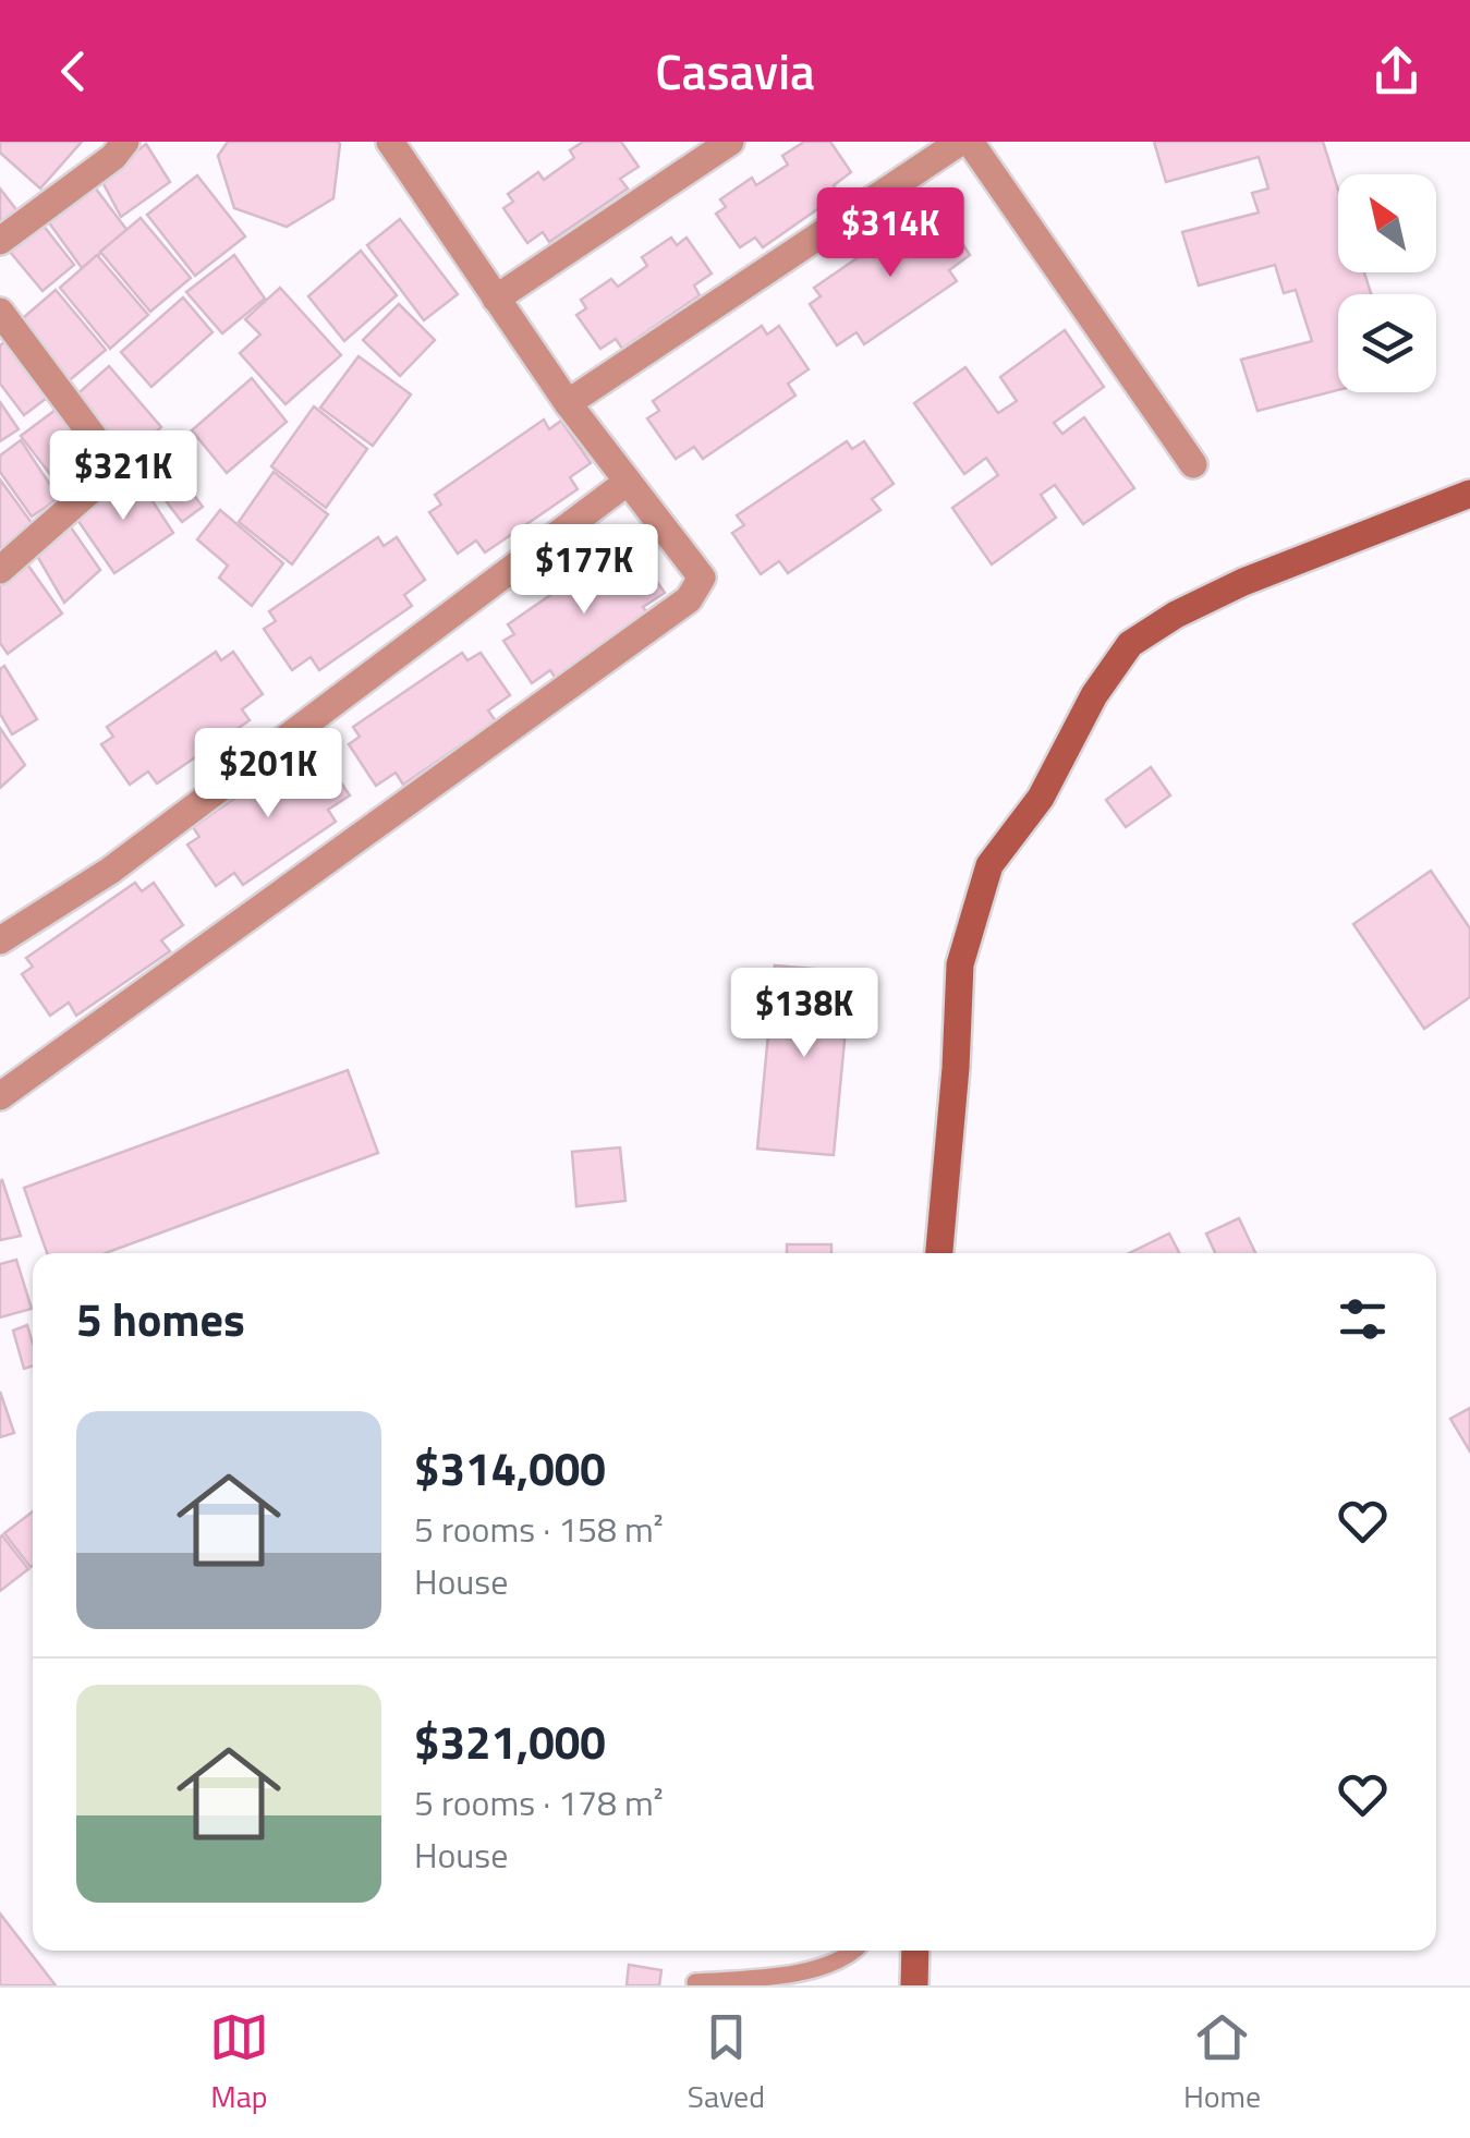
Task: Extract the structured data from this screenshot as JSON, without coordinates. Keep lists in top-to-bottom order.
{
  "north": "top left",
  "page": {
    "header": "Casavia",
    "price": [
      "$314K",
      "$321K",
      "$177K",
      "$201K",
      "$138K"
    ],
    "heading": "5 homes",
    "list": [
      {
        "name": "$314,000",
        "note": "5 rooms · 158 m² · House"
      },
      {
        "name": "$321,000",
        "note": "5 rooms · 178 m² · House"
      }
    ],
    "tabs": ["Map", "Saved", "Home"]
  }
}
